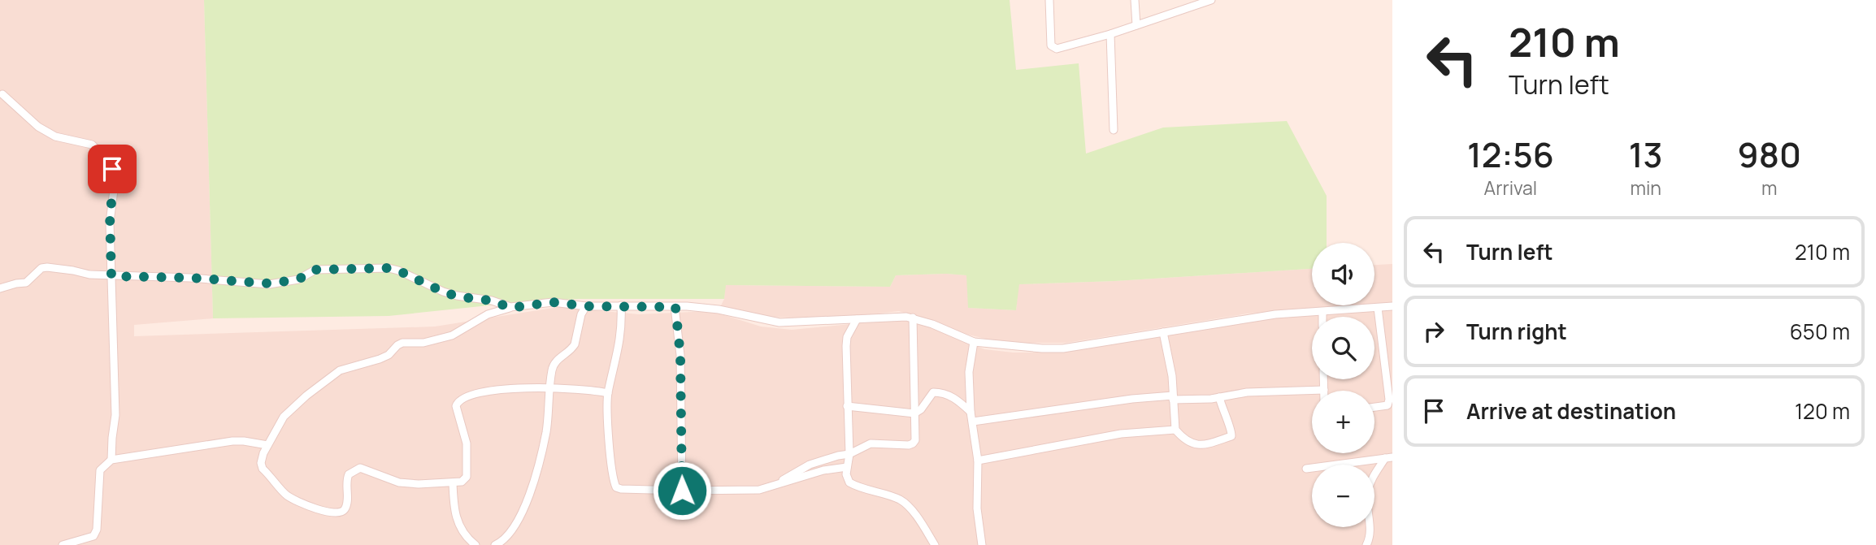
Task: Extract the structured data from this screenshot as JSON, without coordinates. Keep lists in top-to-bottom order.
{
  "page": {
    "turn": ["210 m", "Turn left"],
    "eta": [
      "12:56",
      "Arrival",
      "13",
      "min",
      "980",
      "m"
    ],
    "list": [
      {
        "name": "Turn left",
        "value": "210 m"
      },
      {
        "name": "Turn right",
        "value": "650 m"
      },
      {
        "name": "Arrive at destination",
        "value": "120 m"
      }
    ],
    "map_buttons": ["+", "−"]
  }
}
